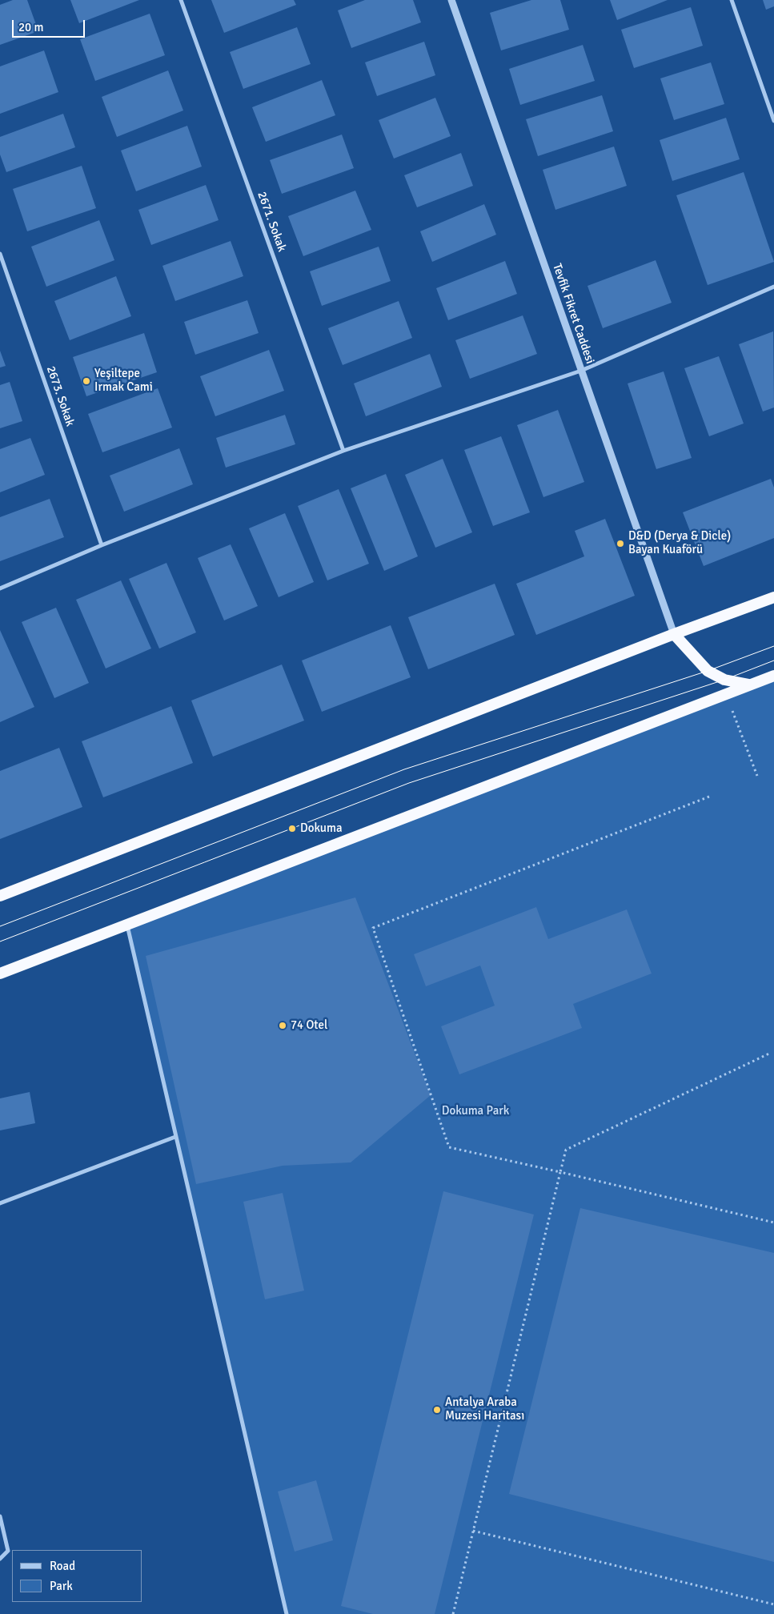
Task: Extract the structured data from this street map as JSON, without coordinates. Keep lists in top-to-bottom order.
{
  "streets": {
    "street": ["2671. Sokak", "Tevfik Fikret Caddesi", "2673. Sokak"]
  },
  "parks": ["Dokuma Park"],
  "places": [
    "Yeşiltepe Irmak Cami",
    "D&D (Derya & Dicle) Bayan Kuaförü",
    "Dokuma",
    "74 Otel",
    "Antalya Araba Muzesi Haritası"
  ],
  "legend": ["Road", "Park"],
  "scale_bar": "20 m"
}
